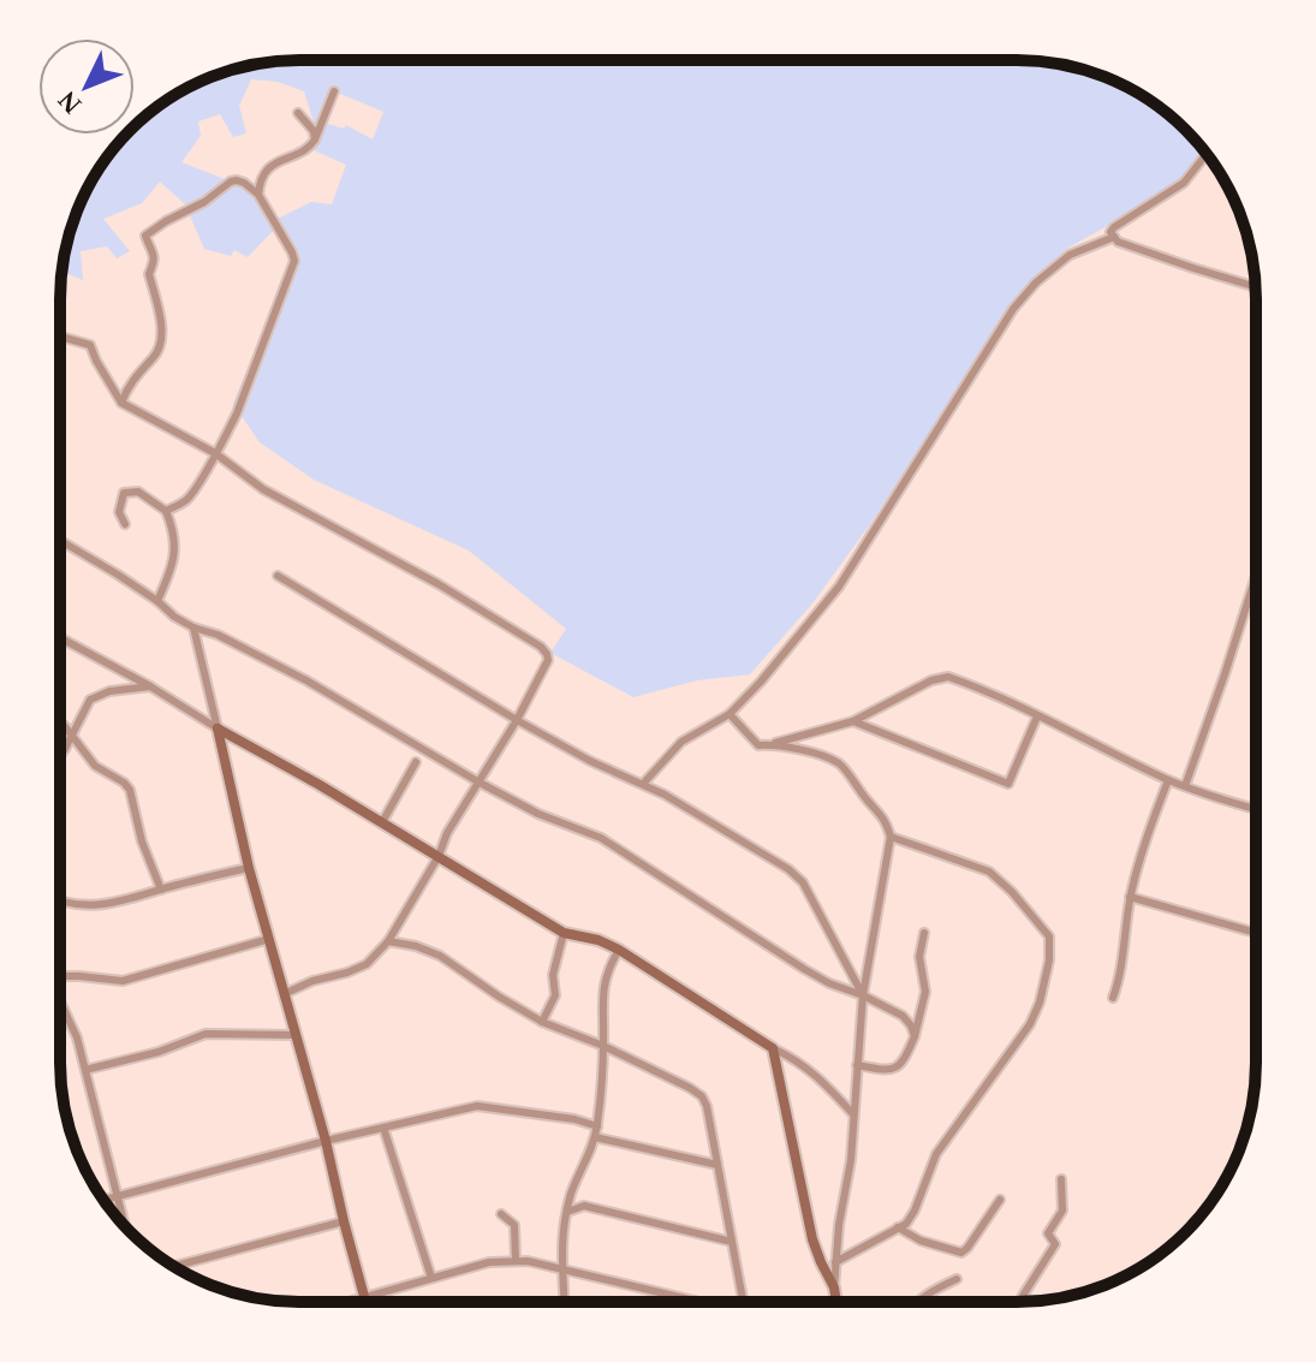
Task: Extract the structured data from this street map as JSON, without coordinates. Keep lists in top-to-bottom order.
{
  "north": "bottom left"
}
